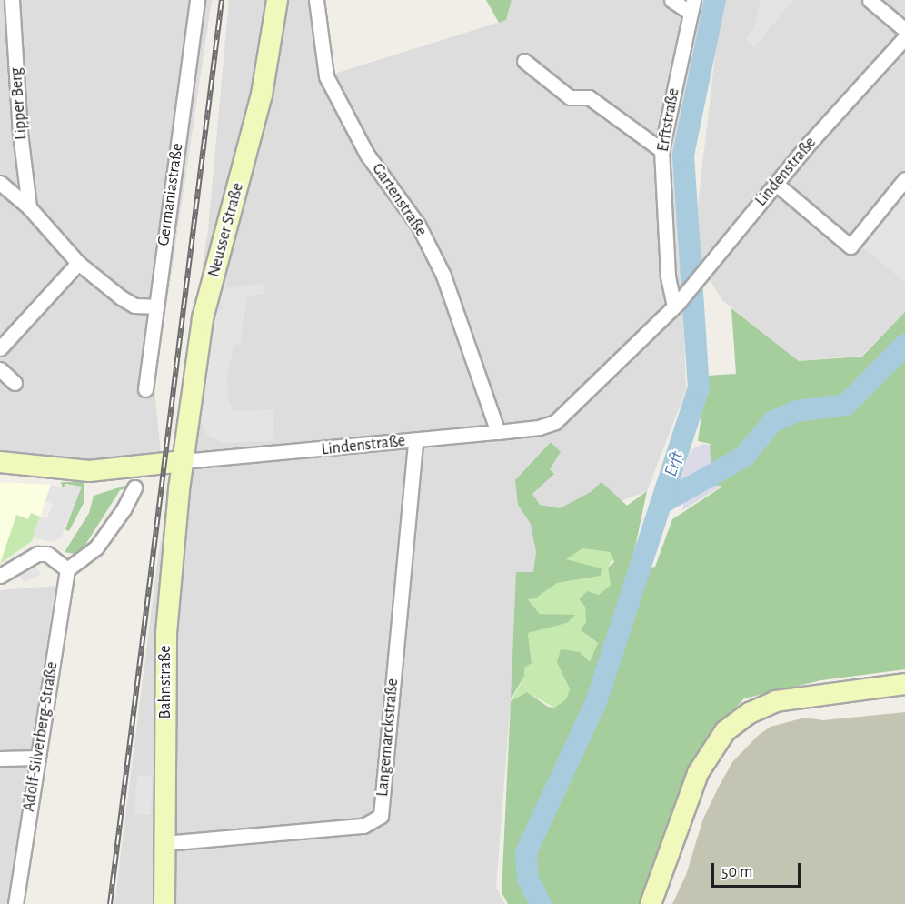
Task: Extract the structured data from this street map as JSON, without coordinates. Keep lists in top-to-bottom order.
{
  "streets": {
    "street": [
      "Lipper Berg",
      "Erftstraße",
      "Lindenstraße",
      "Germaniastraße",
      "Gartenstraße",
      "Neusser Straße",
      "Bahnstraße",
      "Adolf-Silverberg-Straße",
      "Langemarckstraße"
    ]
  },
  "crossings": [
    ["Erftstraße", "Lindenstraße"],
    ["Lindenstraße", "Gartenstraße"],
    ["Lindenstraße", "Neusser Straße"],
    ["Lindenstraße", "Bahnstraße"],
    ["Lindenstraße", "Langemarckstraße"],
    ["Neusser Straße", "Bahnstraße"],
    ["Bahnstraße", "Langemarckstraße"]
  ],
  "water": ["Erft"],
  "scale_bar": "50 m"
}
